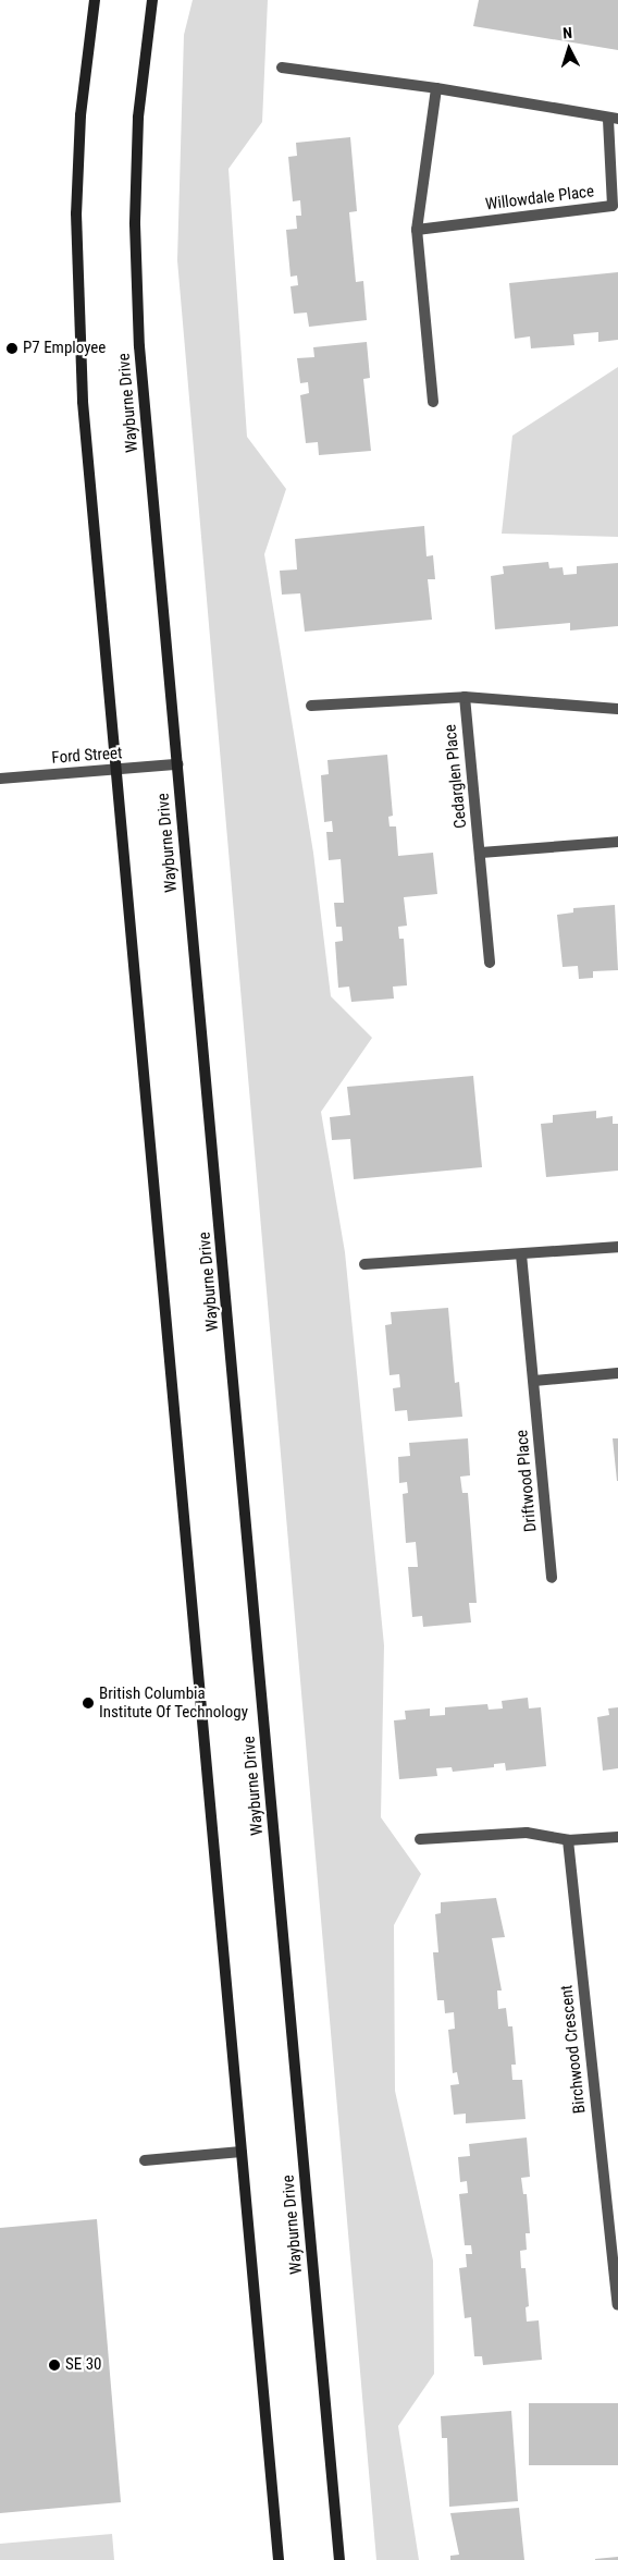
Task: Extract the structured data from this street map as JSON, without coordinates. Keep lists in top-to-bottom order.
{
  "streets": {
    "street": [
      "Willowdale Place",
      "Wayburne Drive",
      "Ford Street",
      "Cedarglen Place",
      "Driftwood Place",
      "Birchwood Crescent"
    ]
  },
  "crossings": [
    ["Wayburne Drive", "Ford Street"]
  ],
  "places": ["P7 Employee", "British Columbia Institute Of Technology", "SE 30"],
  "north": "top"
}
